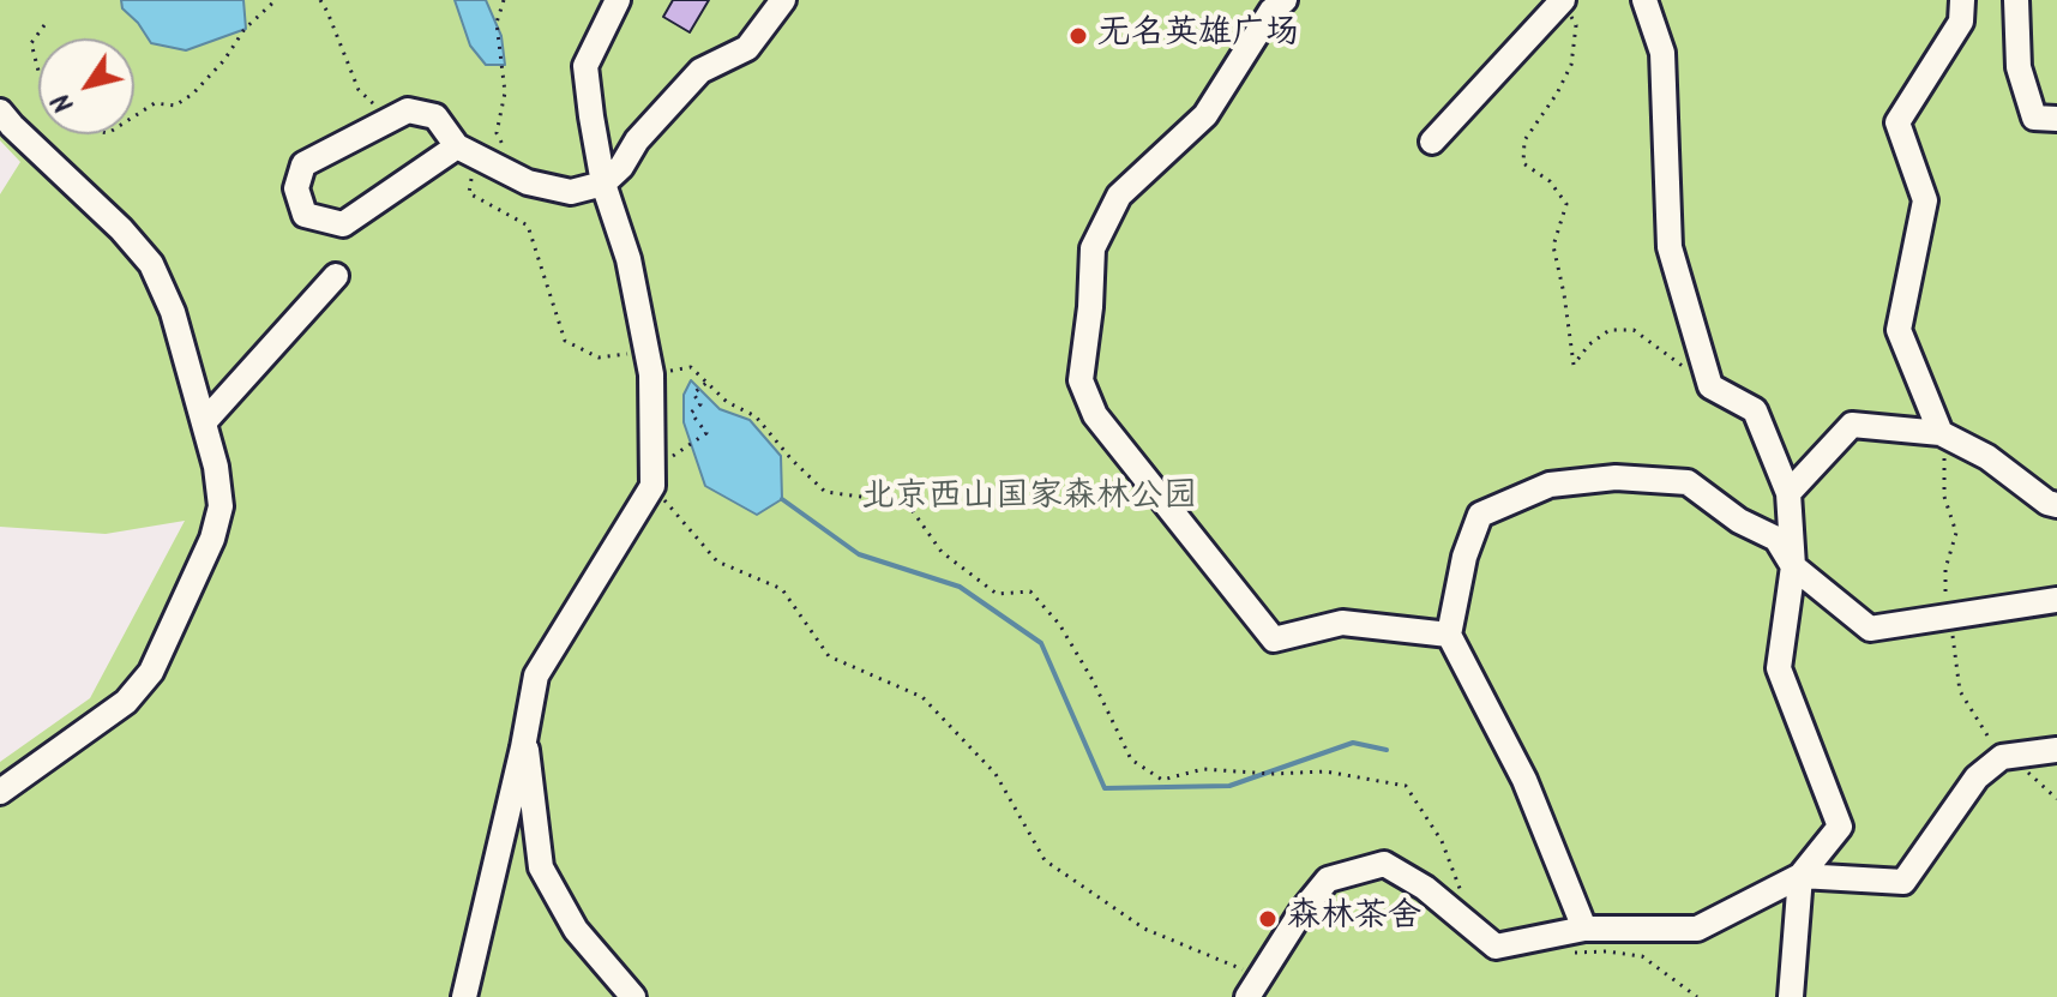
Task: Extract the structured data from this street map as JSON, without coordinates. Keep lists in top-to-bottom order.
{
  "parks": ["北京西山国家森林公园"],
  "places": ["无名英雄广场", "森林茶舍"],
  "north": "bottom left"
}
